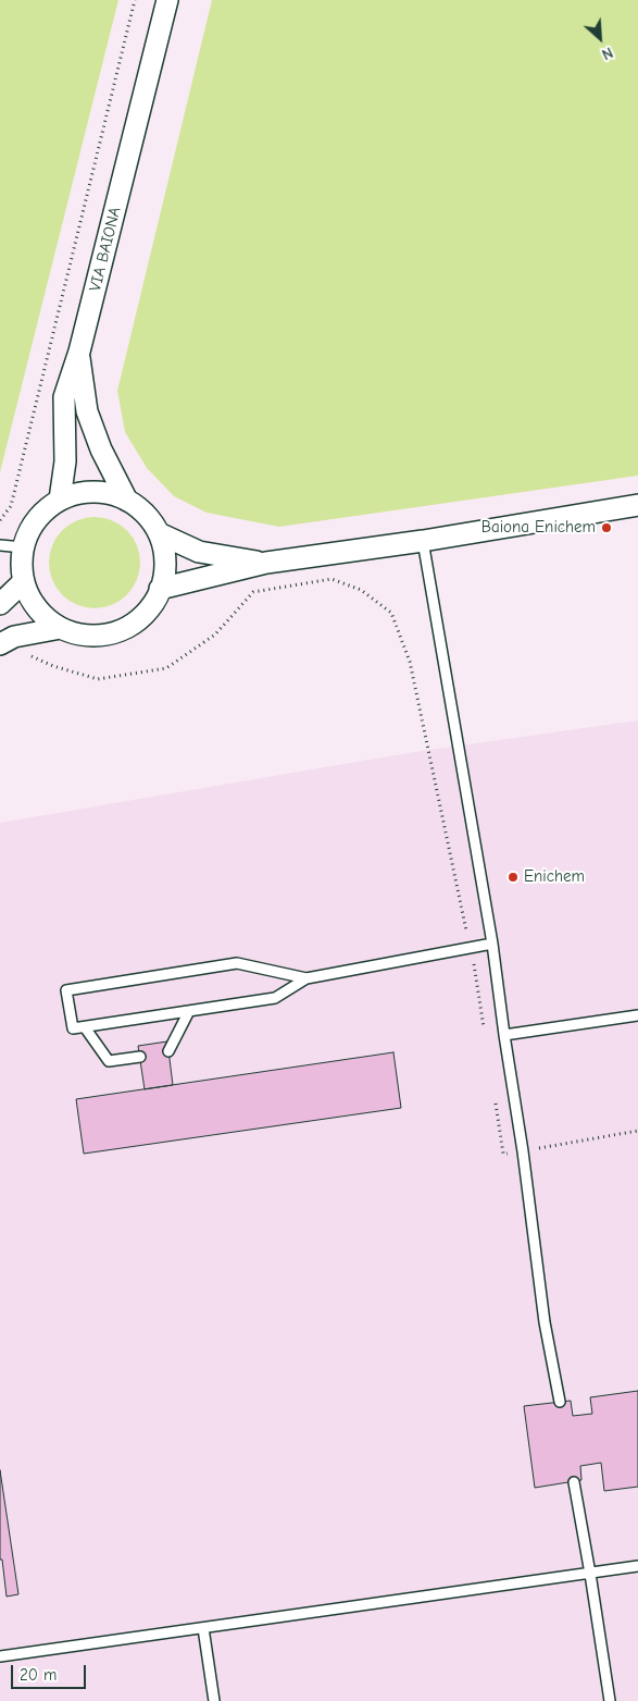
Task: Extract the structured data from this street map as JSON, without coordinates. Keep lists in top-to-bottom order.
{
  "streets": {
    "street": ["VIA BAIONA"]
  },
  "places": ["Baiona Enichem", "Enichem"],
  "scale_bar": "20 m",
  "north": "bottom right"
}
